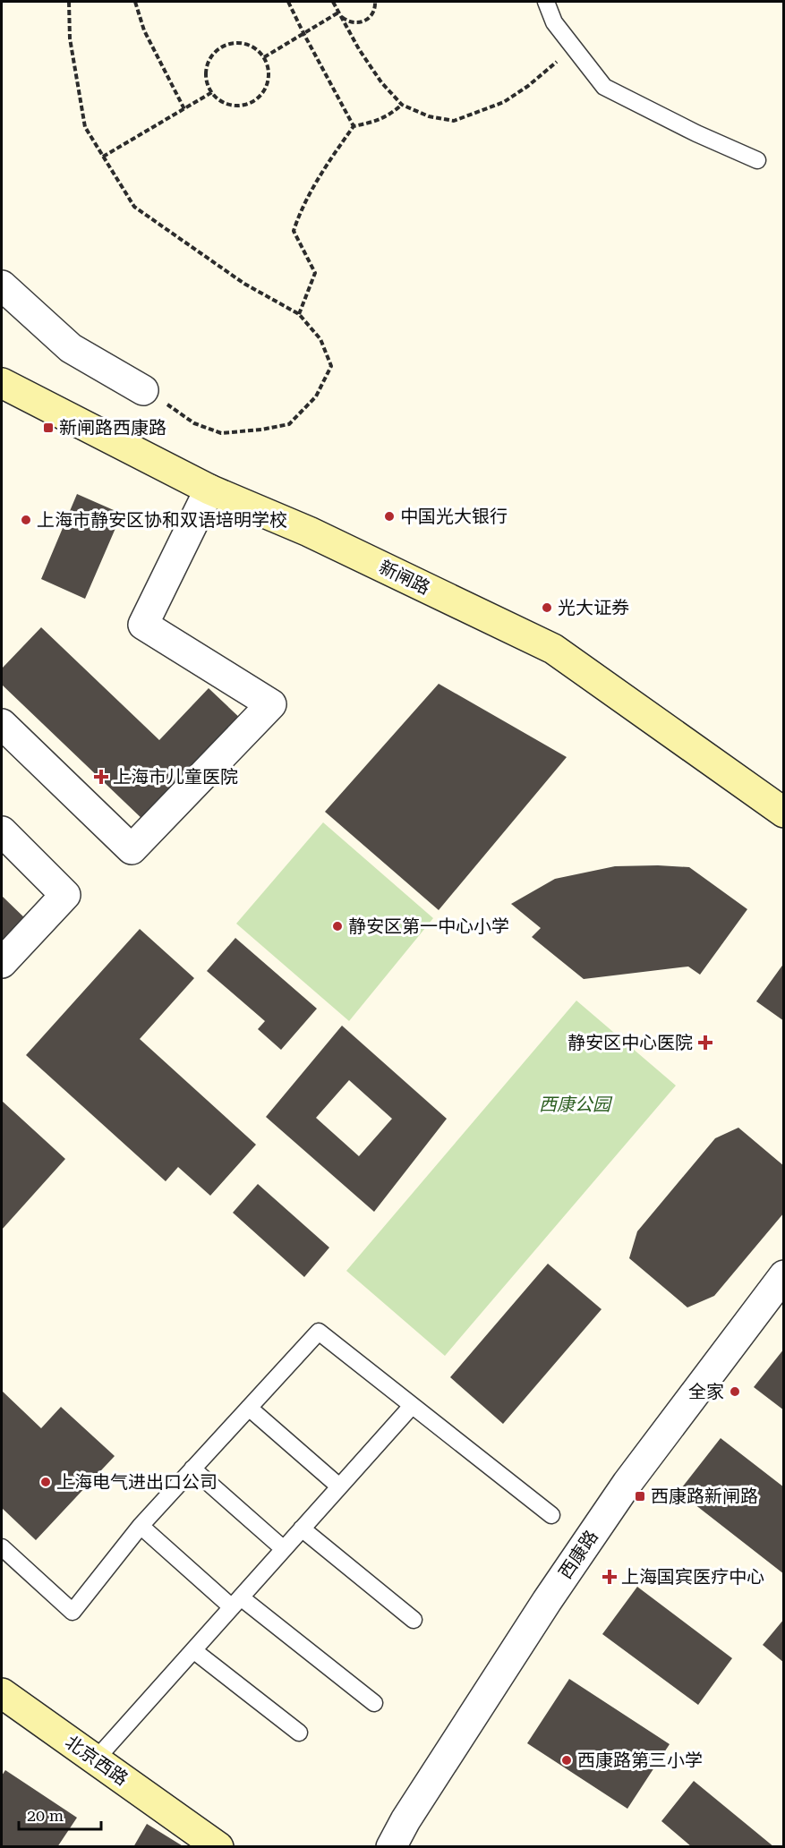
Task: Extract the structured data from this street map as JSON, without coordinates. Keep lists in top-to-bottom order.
{
  "streets": {
    "main road": ["新闸路", "北京西路"],
    "street": ["西康路"]
  },
  "parks": ["西康公园"],
  "places": {
    "transit": ["新闸路西康路", "西康路新闸路"],
    "other": [
      "中国光大银行",
      "上海市静安区协和双语培明学校",
      "光大证券",
      "静安区第一中心小学",
      "全家",
      "上海电气进出口公司",
      "西康路第三小学"
    ],
    "health": ["上海市儿童医院", "静安区中心医院", "上海国宾医疗中心"]
  },
  "scale_bar": "20 m"
}
